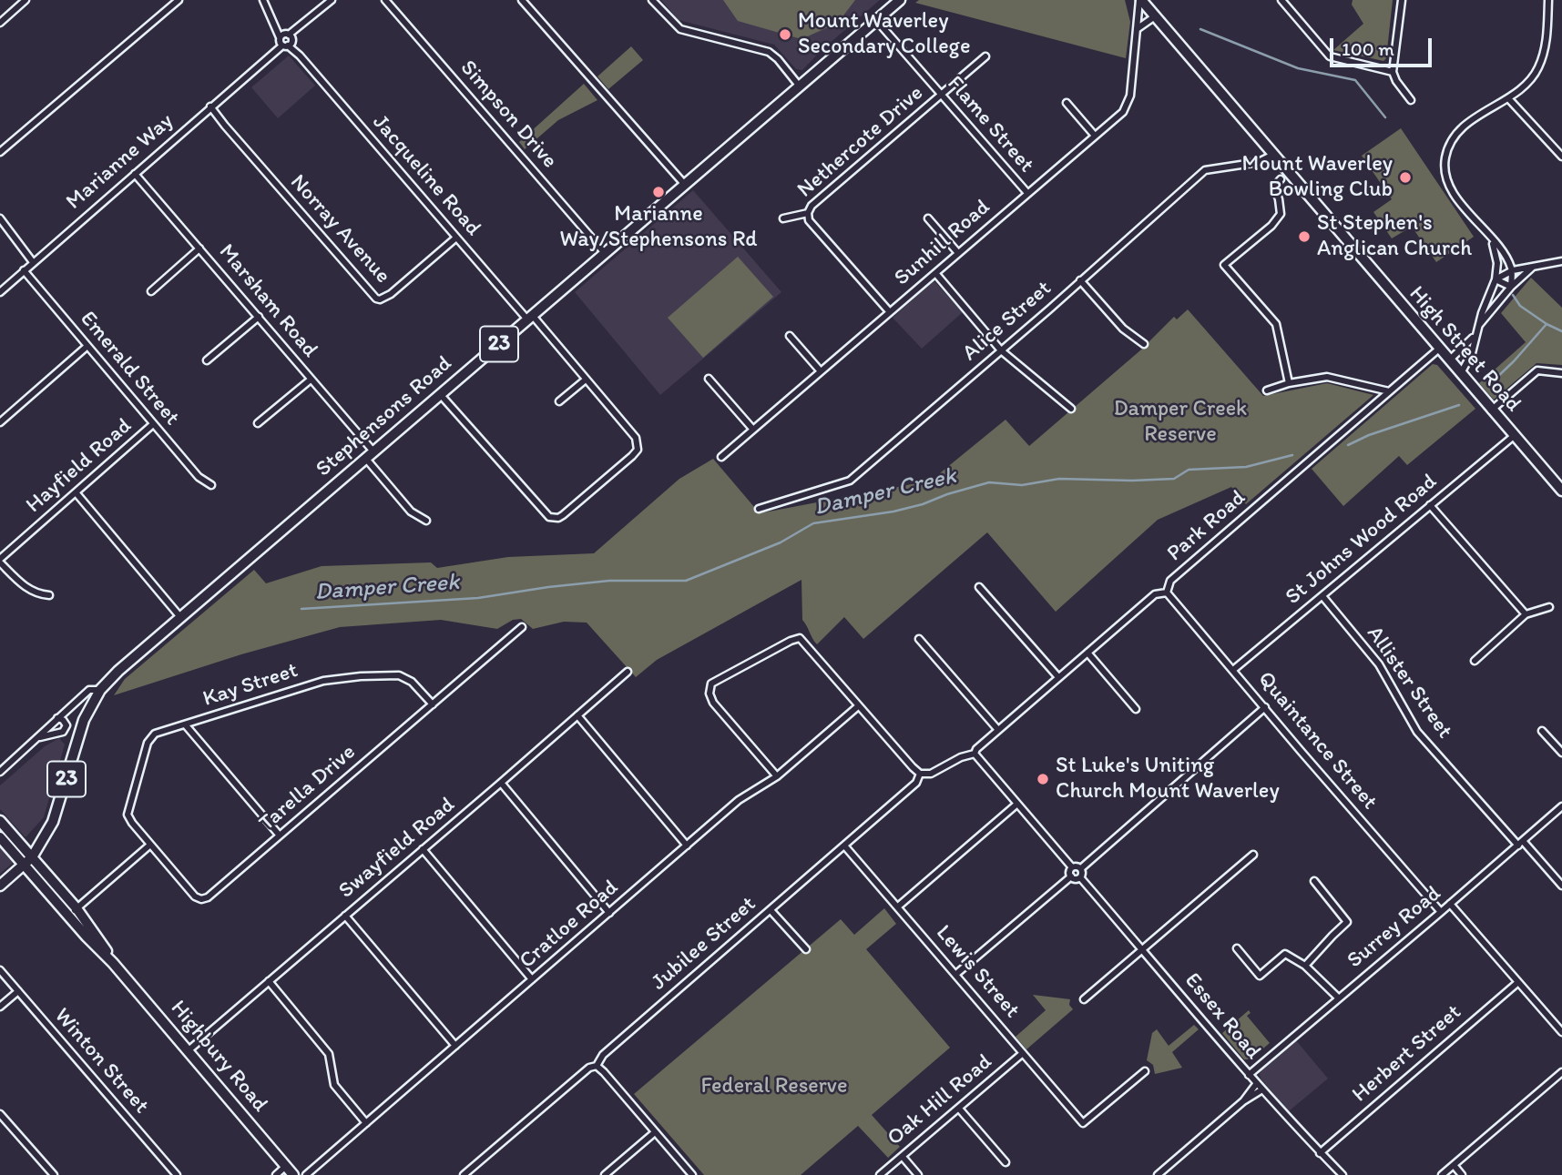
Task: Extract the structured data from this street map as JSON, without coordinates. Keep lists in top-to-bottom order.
{
  "streets": {
    "main road": [
      "23",
      "High Street Road",
      "Stephensons Road",
      "Highbury Road"
    ],
    "street": [
      "Simpson Drive",
      "Flame Street",
      "Nethercote Drive",
      "Marianne Way",
      "Jacqueline Road",
      "Norray Avenue",
      "Sunhill Road",
      "Marsham Road",
      "Alice Street",
      "Emerald Street",
      "Hayfield Road",
      "Park Road",
      "St Johns Wood Road",
      "Allister Street",
      "Kay Street",
      "Quaintance Street",
      "Tarella Drive",
      "Swayfield Road",
      "Cratloe Road",
      "Surrey Road",
      "Jubilee Street",
      "Lewis Street",
      "Essex Road",
      "Herbert Street",
      "Winton Street",
      "Oak Hill Road"
    ]
  },
  "crossings": [
    ["Simpson Drive", "Stephensons Road"],
    ["Flame Street", "Nethercote Drive"],
    ["Flame Street", "Sunhill Road"],
    ["Flame Street", "Stephensons Road"],
    ["Marianne Way", "Jacqueline Road"],
    ["Marianne Way", "Norray Avenue"],
    ["Marianne Way", "Marsham Road"],
    ["Marianne Way", "Emerald Street"],
    ["Jacqueline Road", "Norray Avenue"],
    ["Jacqueline Road", "Stephensons Road"],
    ["Sunhill Road", "High Street Road"],
    ["Marsham Road", "Stephensons Road"],
    ["Alice Street", "High Street Road"],
    ["23", "Stephensons Road"],
    ["23", "Highbury Road"],
    ["High Street Road", "Park Road"],
    ["High Street Road", "St Johns Wood Road"],
    ["Emerald Street", "Hayfield Road"],
    ["Stephensons Road", "Highbury Road"],
    ["Park Road", "Quaintance Street"],
    ["St Johns Wood Road", "Allister Street"],
    ["St Johns Wood Road", "Quaintance Street"],
    ["Allister Street", "Surrey Road"],
    ["Kay Street", "Tarella Drive"],
    ["Quaintance Street", "Surrey Road"],
    ["Swayfield Road", "Highbury Road"],
    ["Surrey Road", "Essex Road"],
    ["Jubilee Street", "Lewis Street"],
    ["Lewis Street", "Oak Hill Road"],
    ["Essex Road", "Herbert Street"]
  ],
  "water": ["Damper Creek"],
  "parks": ["Damper Creek Reserve", "Federal Reserve"],
  "places": [
    "Mount Waverley Secondary College",
    "Mount Waverley Bowling Club",
    "Marianne Way/Stephensons Rd",
    "St Stephen's Anglican Church",
    "St Luke's Uniting Church Mount Waverley"
  ],
  "scale_bar": "100 m"
}
